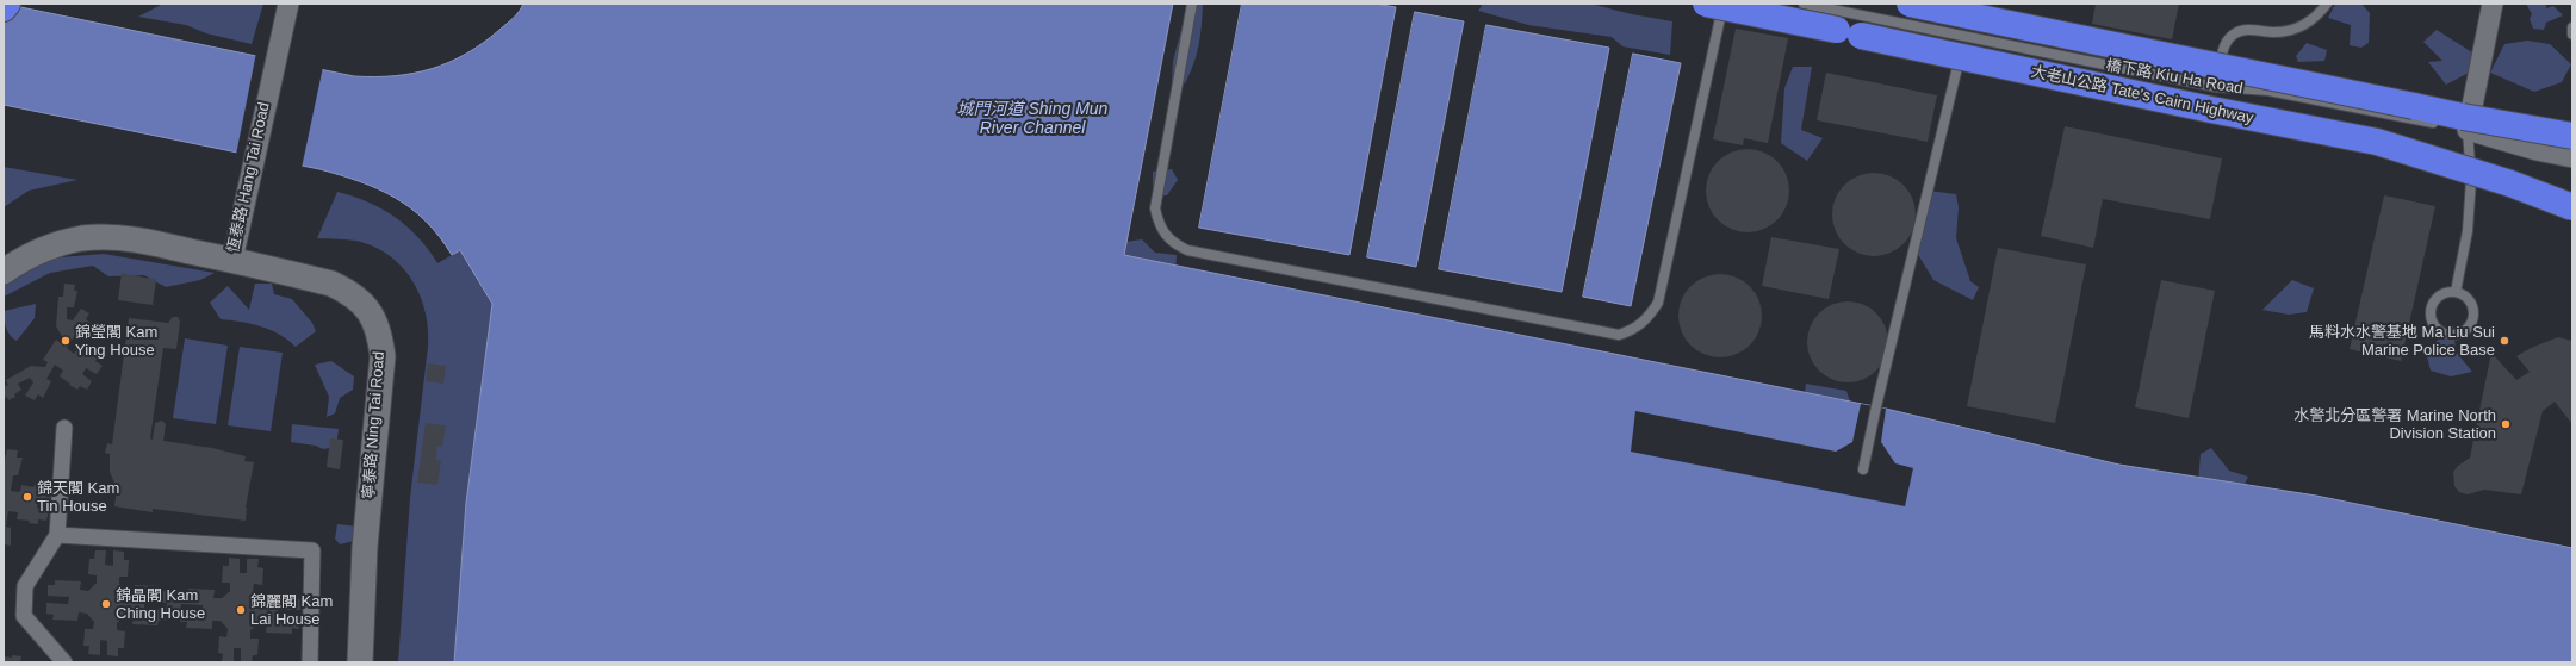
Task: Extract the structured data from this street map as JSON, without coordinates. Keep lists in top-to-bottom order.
{
  "streets": {
    "highway": ["大老山公路 Tate's Cairn Highway"],
    "street": ["恆泰路 Hang Tai Road", "寧泰路 Ning Tai Road"],
    "lane": ["橋下路 Kiu Ha Road"]
  },
  "crossings": [
    ["恆泰路 Hang Tai Road", "寧泰路 Ning Tai Road"]
  ],
  "water": ["城門河道 Shing Mun River Channel"],
  "places": [
    "錦瑩閣 Kam Ying House",
    "馬料水水警基地 Ma Liu Sui Marine Police Base",
    "水警北分區警署 Marine North Division Station",
    "錦天閣 Kam Tin House",
    "錦晶閣 Kam Ching House",
    "錦麗閣 Kam Lai House"
  ]
}
